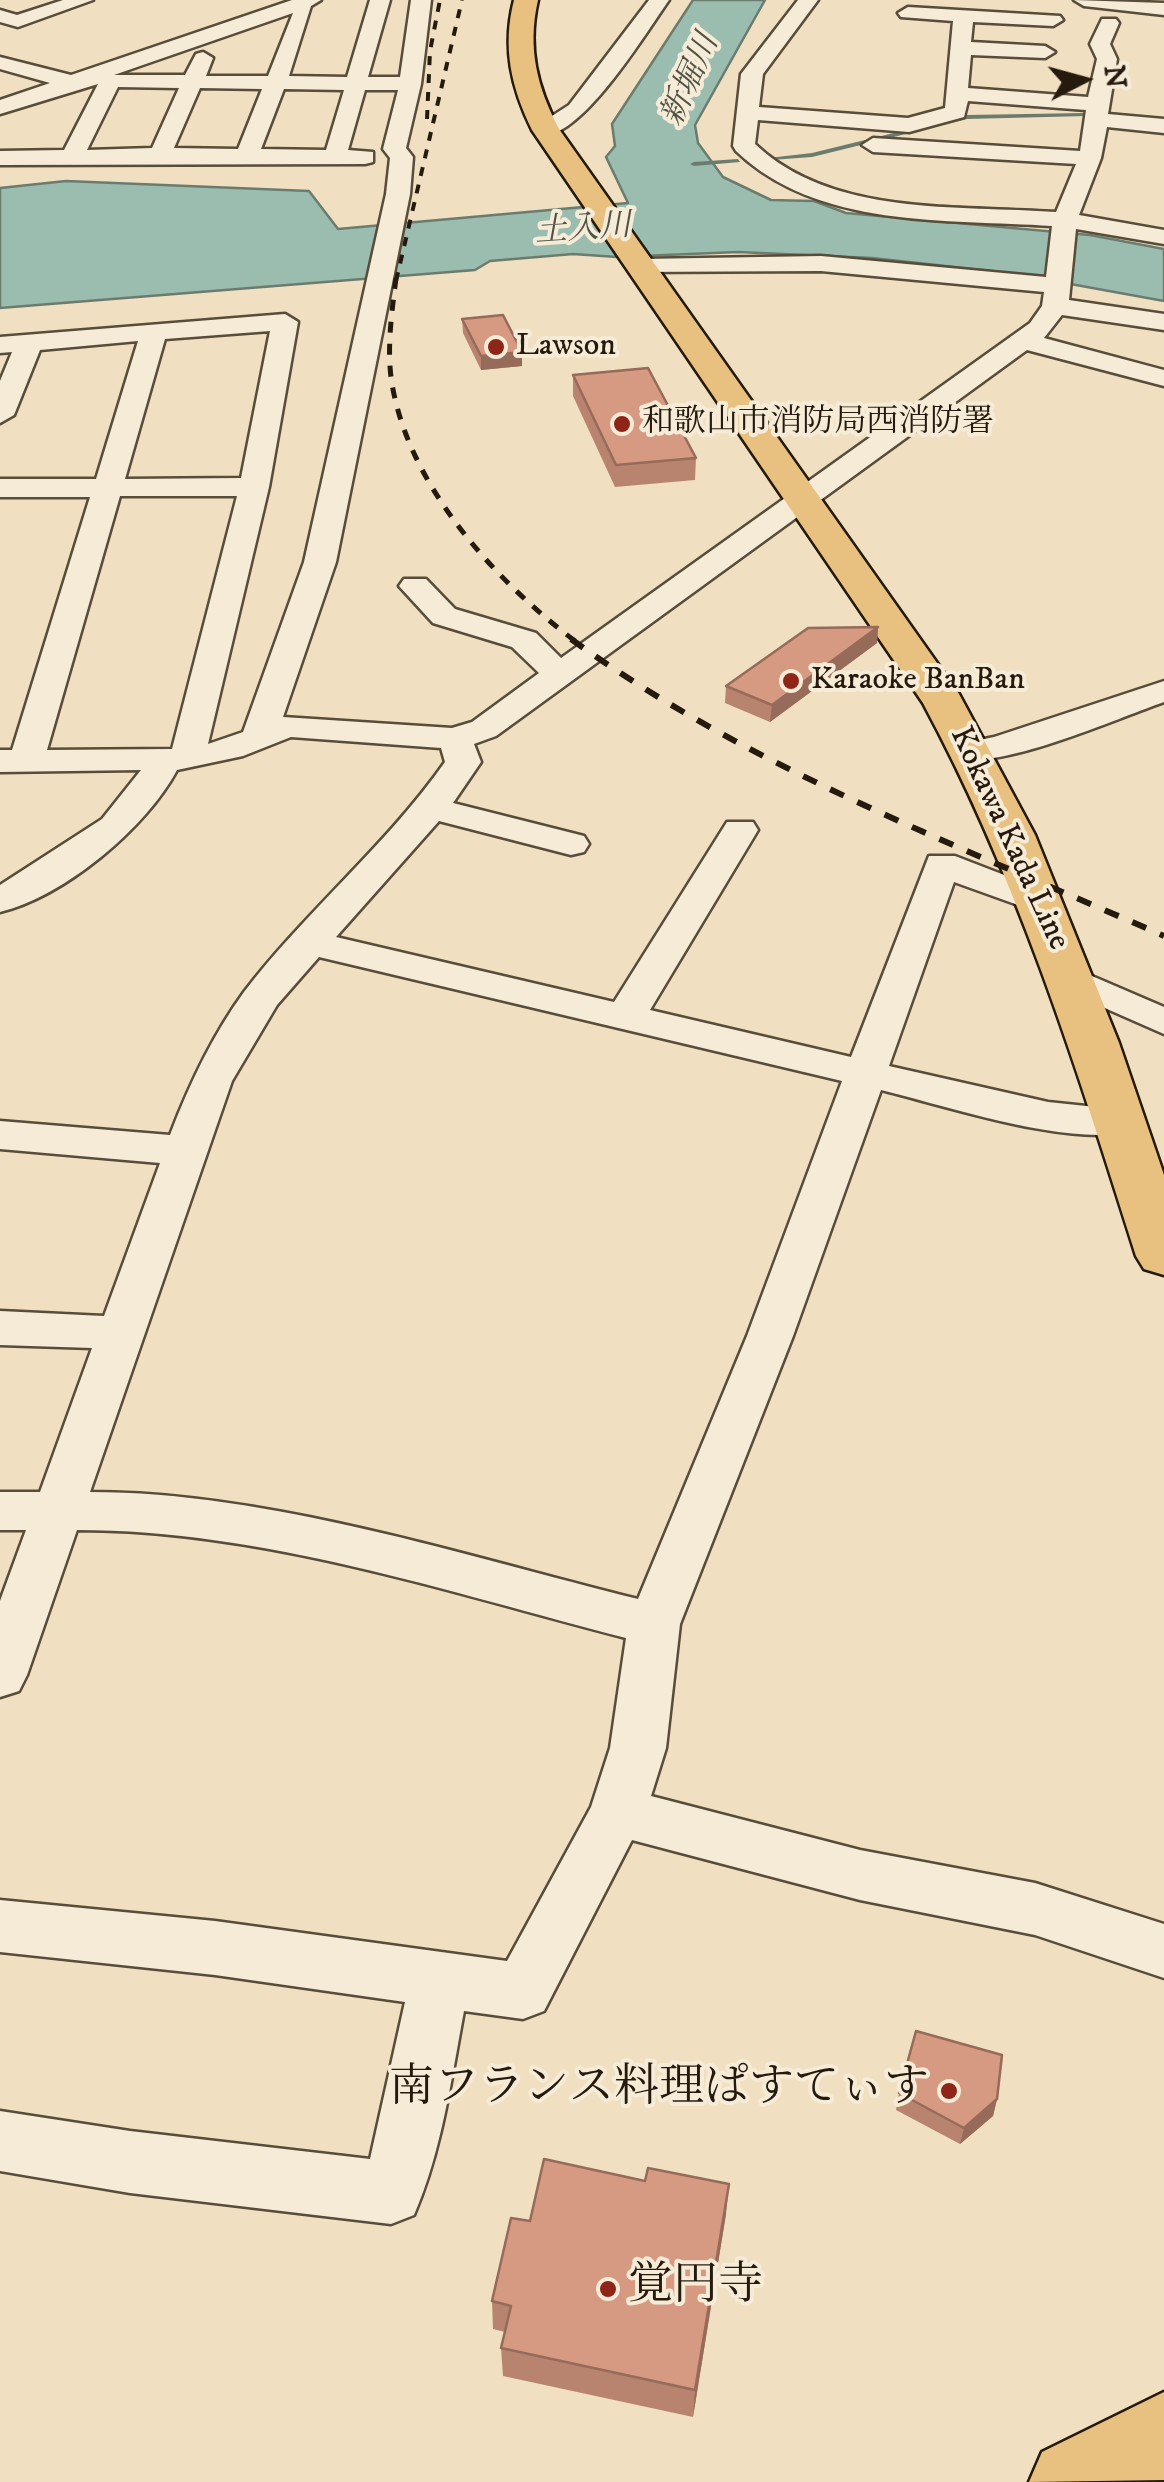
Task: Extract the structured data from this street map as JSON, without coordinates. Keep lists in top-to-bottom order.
{
  "streets": {
    "main road": ["Kokawa Kada Line"]
  },
  "water": ["新堀川", "土入川"],
  "places": [
    "Lawson",
    "和歌山市消防局西消防署",
    "Karaoke BanBan",
    "南フランス料理ぱすてぃす",
    "覚円寺"
  ],
  "north": "right"
}
